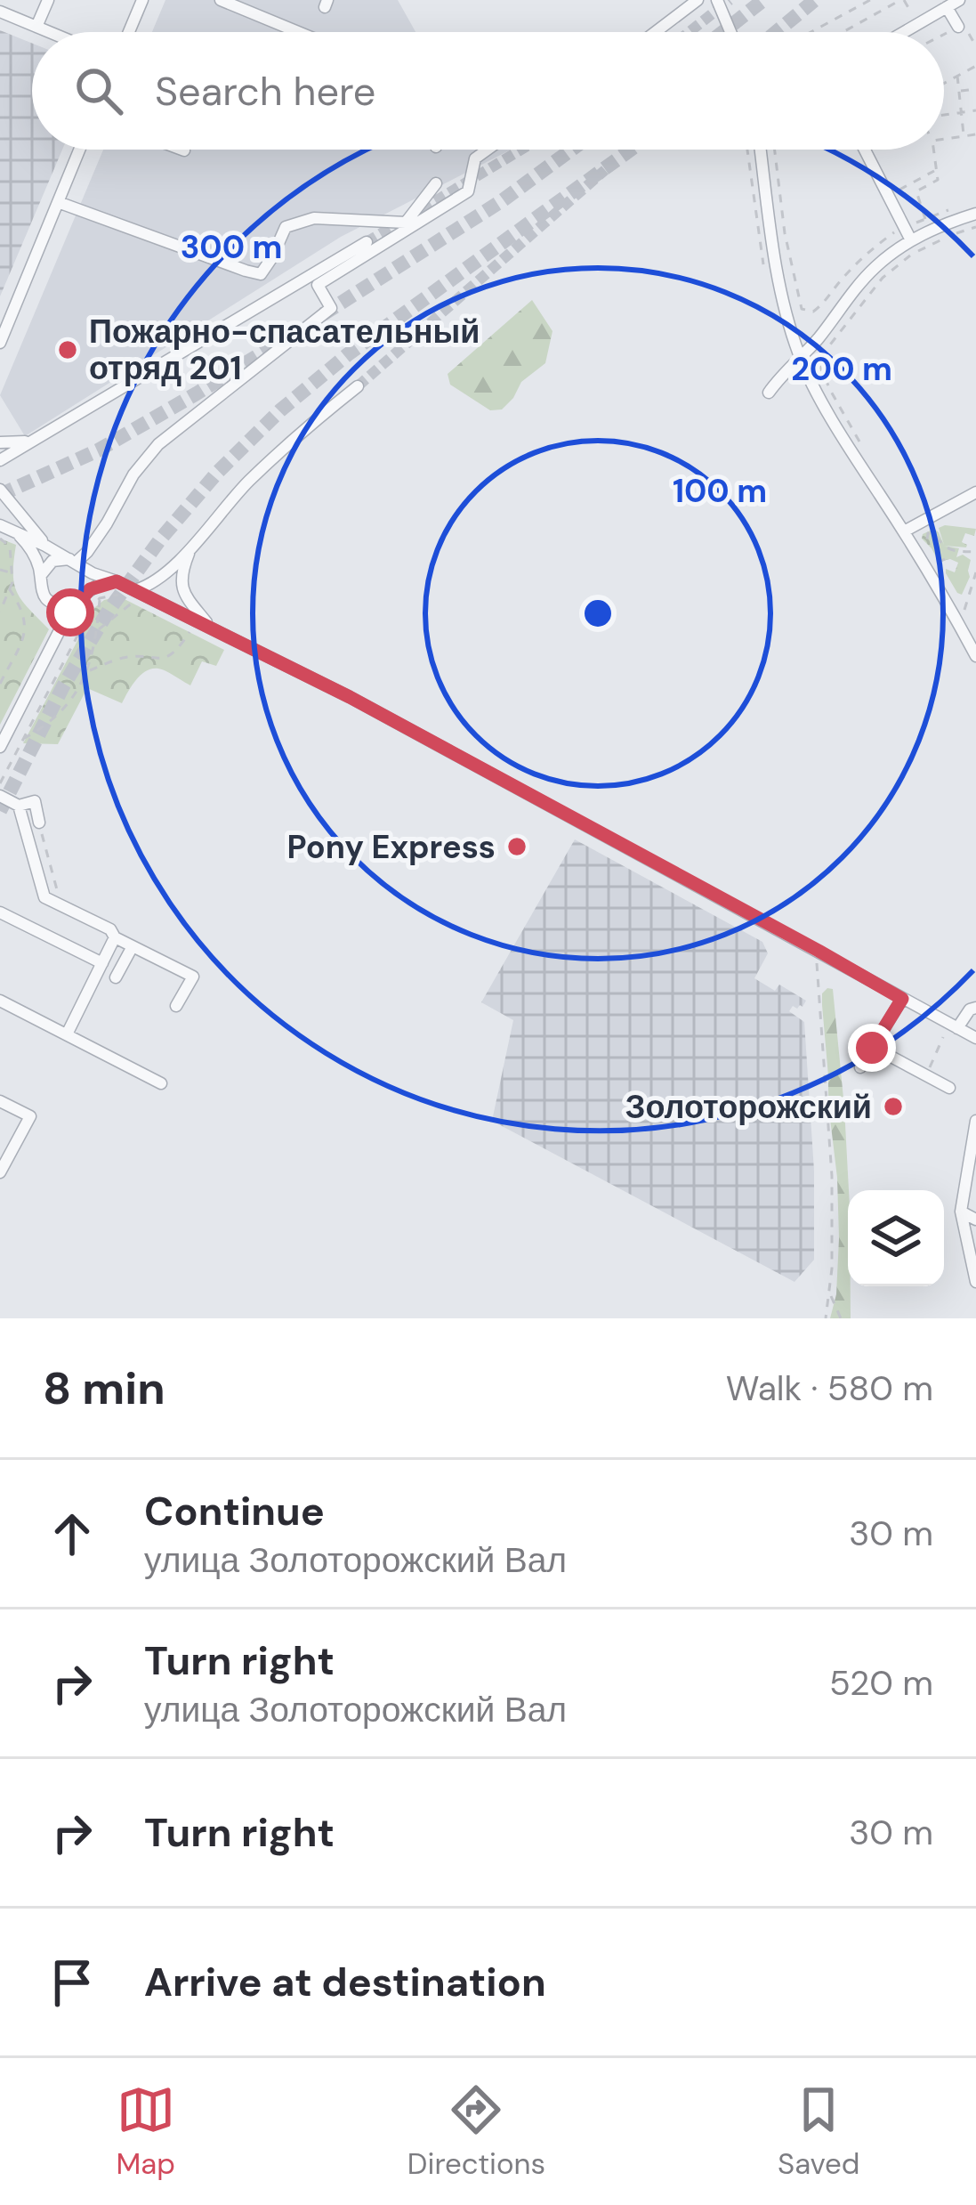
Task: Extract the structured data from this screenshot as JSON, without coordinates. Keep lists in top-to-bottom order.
{
  "places": ["Пожарно-спасательный отряд 201", "Pony Express", "Золоторожский"],
  "page": {
    "search": "Search here",
    "heading": ["8 min", "Walk · 580 m"],
    "list": [
      ["Continue", "улица Золоторожский Вал", "30 m"],
      ["Turn right", "улица Золоторожский Вал", "520 m"],
      ["Turn right", "30 m"],
      "Arrive at destination"
    ],
    "nav": ["Map", "Directions", "Saved"]
  },
  "rings": ["300 m", "200 m", "100 m"]
}
